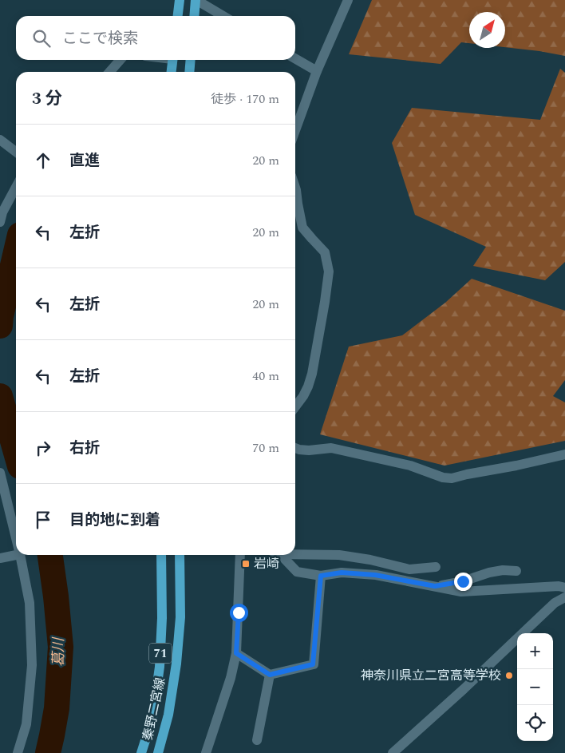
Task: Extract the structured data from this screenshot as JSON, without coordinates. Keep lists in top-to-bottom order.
{
  "streets": {
    "main road": ["71", "秦野二宮線"]
  },
  "water": ["葛川"],
  "places": {
    "transit": ["岩崎"],
    "other": ["神奈川県立二宮高等学校"]
  },
  "north": "top right",
  "page": {
    "search": "ここで検索",
    "heading": ["3 分", "徒歩 · 170 m"],
    "list": [
      ["直進", "20 m"],
      ["左折", "20 m"],
      ["左折", "20 m"],
      ["左折", "40 m"],
      ["右折", "70 m"],
      "目的地に到着"
    ],
    "map_buttons": ["+", "−"]
  }
}
